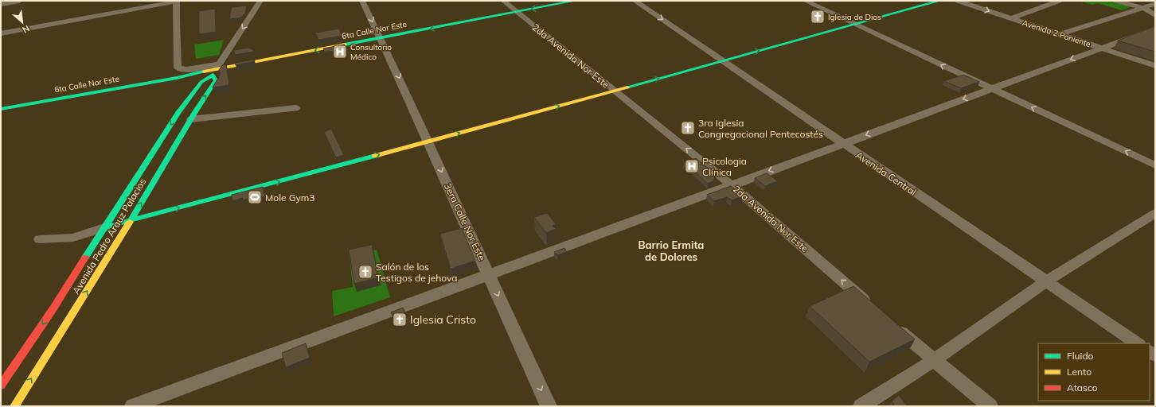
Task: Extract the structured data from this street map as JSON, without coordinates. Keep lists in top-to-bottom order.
{
  "streets": {
    "street": [
      "6ta Calle Nor Este",
      "Avenida 2 Poniente",
      "2da Avenida Nor Este",
      "Avenida Central",
      "3era Calle Nor Este",
      "Avenida Pedro Arauz Palacios"
    ]
  },
  "crossings": [
    ["6ta Calle Nor Este", "2da Avenida Nor Este"],
    ["6ta Calle Nor Este", "3era Calle Nor Este"],
    ["6ta Calle Nor Este", "Avenida Pedro Arauz Palacios"]
  ],
  "one_way": ["6ta Calle Nor Este", "2da Avenida Nor Este", "3era Calle Nor Este"],
  "districts": ["Barrio Ermita de Dolores"],
  "places": {
    "church": [
      "Iglesia de Dios",
      "3ra Iglesia Congregacional Pentecostés",
      "Salón de los Testigos de jehova",
      "Iglesia Cristo"
    ],
    "hospital": ["Consultorio Médico", "Psicologia Clínica"],
    "sports": ["Mole Gym3"]
  },
  "legend": ["Fluido", "Lento", "Atasco"],
  "north": "bottom right"
}
